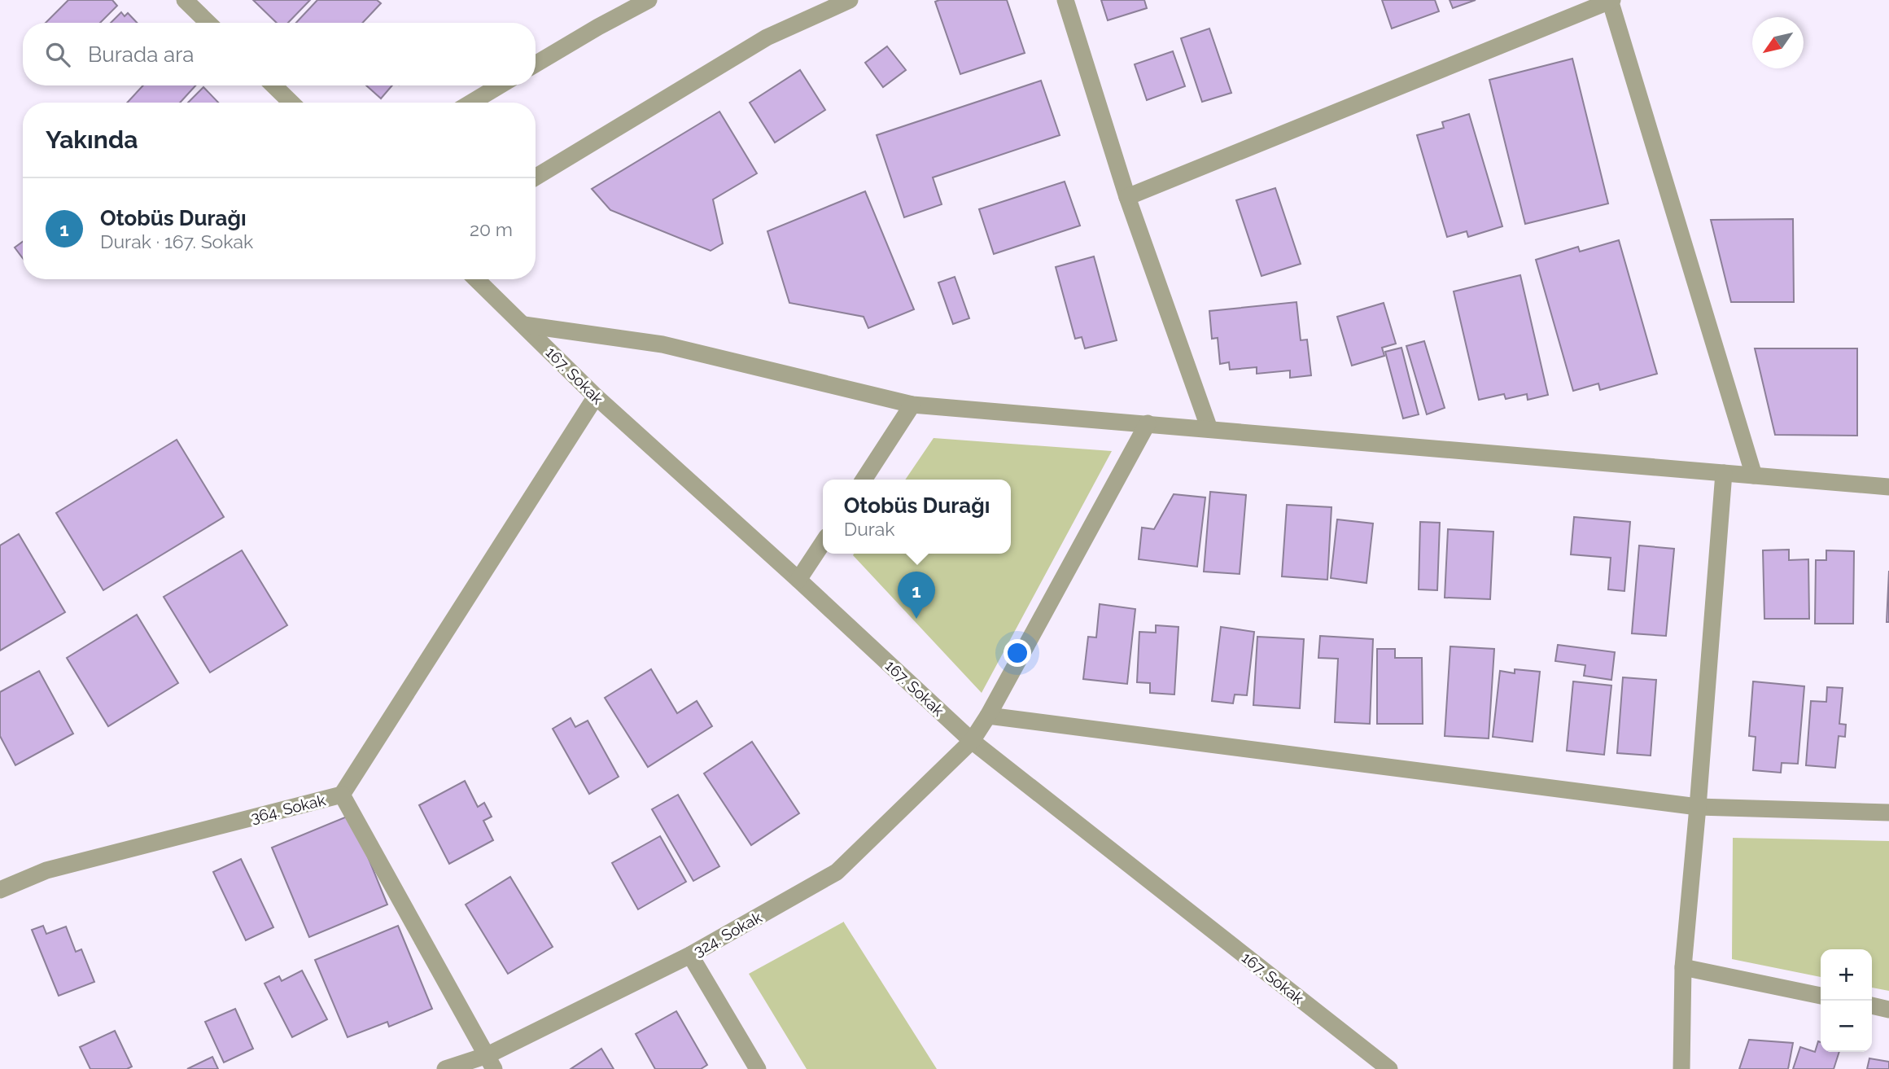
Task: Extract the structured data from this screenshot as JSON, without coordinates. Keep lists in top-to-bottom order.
{
  "streets": {
    "street": ["167. Sokak", "364. Sokak", "324. Sokak"]
  },
  "crossings": [
    ["167. Sokak", "324. Sokak"],
    ["364. Sokak", "324. Sokak"]
  ],
  "north": "bottom left",
  "page": {
    "search": "Burada ara",
    "heading": "Yakında",
    "list": [
      {
        "mark": "1",
        "name": "Otobüs Durağı",
        "note": "Durak · 167. Sokak",
        "value": "20 m"
      }
    ],
    "popup": ["Otobüs Durağı", "Durak"],
    "pins": "1",
    "map_buttons": ["+", "−"]
  }
}
